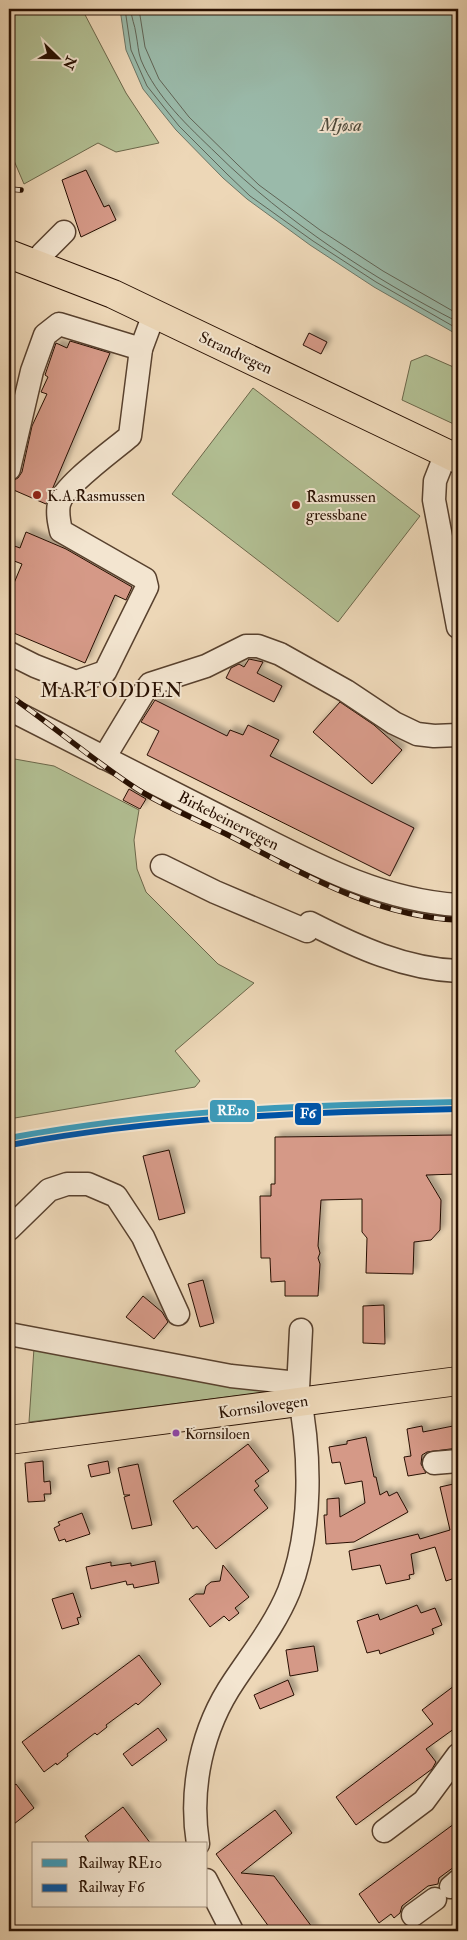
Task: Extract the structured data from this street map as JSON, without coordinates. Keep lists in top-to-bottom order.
{
  "streets": {
    "main road": ["Strandvegen", "Kornsilovegen"],
    "street": ["Birkebeinervegen"]
  },
  "districts": ["MARTODDEN"],
  "water": ["Mjøsa"],
  "places": ["K.A.Rasmussen", "Rasmussen gressbane", "Kornsiloen"],
  "lines": ["rail line RE10", "rail line F6"],
  "legend": ["Railway RE10", "Railway F6"],
  "north": "bottom right"
}
